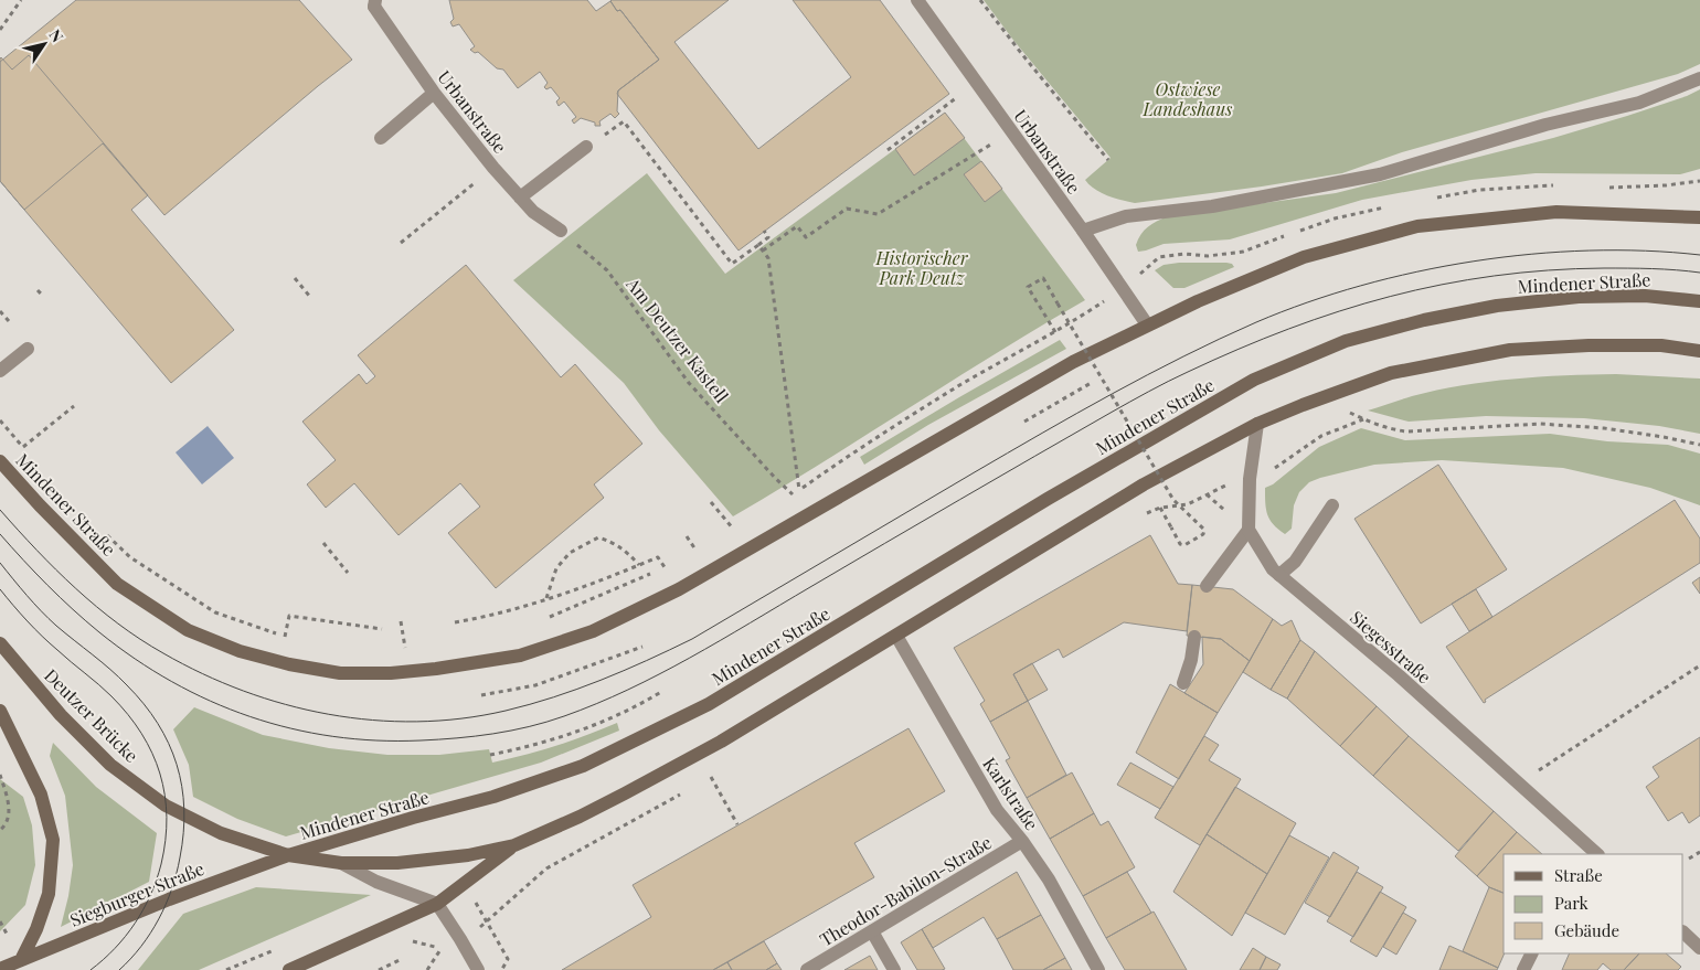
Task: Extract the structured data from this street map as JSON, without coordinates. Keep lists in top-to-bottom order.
{
  "streets": {
    "main road": ["Mindener Straße", "Deutzer Brücke", "Siegburger Straße"],
    "street": [
      "Urbanstraße",
      "Siegesstraße",
      "Karlstraße",
      "Theodor-Babilon-Straße"
    ],
    "path": ["Am Deutzer Kastell"]
  },
  "crossings": [
    ["Urbanstraße", "Mindener Straße"],
    ["Urbanstraße", "Am Deutzer Kastell"],
    ["Mindener Straße", "Deutzer Brücke"],
    ["Mindener Straße", "Karlstraße"],
    ["Mindener Straße", "Siegburger Straße"],
    ["Deutzer Brücke", "Siegburger Straße"],
    ["Karlstraße", "Theodor-Babilon-Straße"]
  ],
  "parks": ["Ostwiese Landeshaus", "Historischer Park Deutz"],
  "legend": ["Straße", "Park", "Gebäude"],
  "north": "top right"
}
